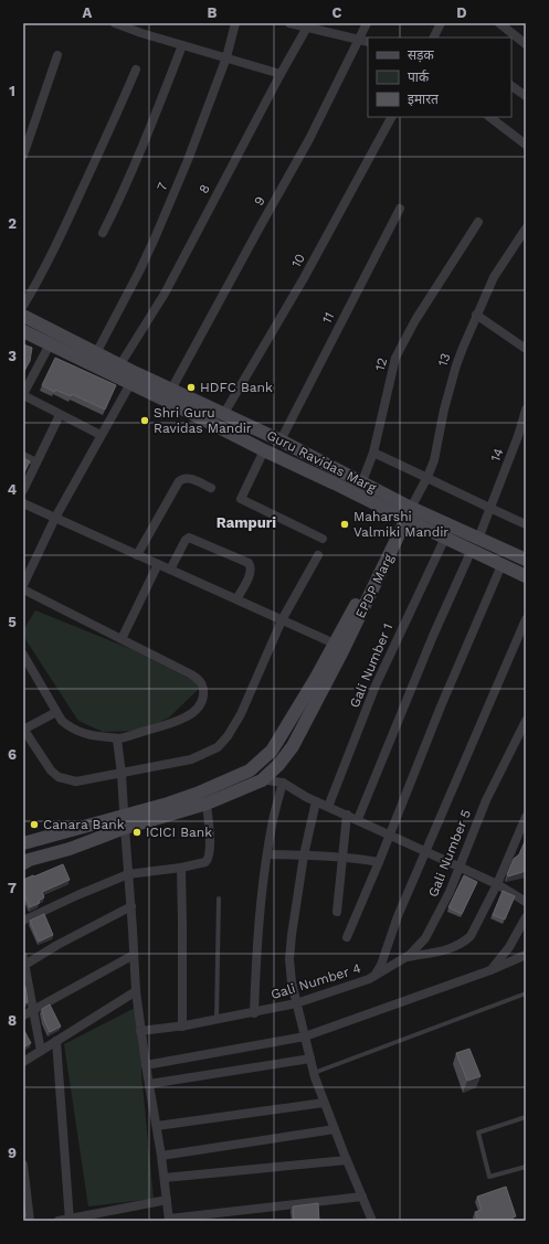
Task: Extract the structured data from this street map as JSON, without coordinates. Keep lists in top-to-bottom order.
{
  "streets": {
    "main road": ["Guru Ravidas Marg", "EPDP Marg"],
    "street": [
      "7",
      "8",
      "9",
      "10",
      "11",
      "13",
      "12",
      "14",
      "Gali Number 1",
      "Gali Number 5",
      "Gali Number 4"
    ]
  },
  "crossings": [
    ["7", "Guru Ravidas Marg"],
    ["8", "Guru Ravidas Marg"],
    ["9", "Guru Ravidas Marg"],
    ["10", "Guru Ravidas Marg"],
    ["11", "Guru Ravidas Marg"],
    ["13", "Guru Ravidas Marg"],
    ["13", "EPDP Marg"],
    ["12", "Guru Ravidas Marg"],
    ["14", "Guru Ravidas Marg"],
    ["Guru Ravidas Marg", "EPDP Marg"],
    ["Guru Ravidas Marg", "Gali Number 1"],
    ["Gali Number 5", "Gali Number 4"]
  ],
  "districts": ["Rampuri"],
  "places": [
    "HDFC Bank",
    "Shri Guru Ravidas Mandir",
    "Maharshi Valmiki Mandir",
    "Canara Bank",
    "ICICI Bank"
  ],
  "legend": ["सड़क", "पार्क", "इमारत"],
  "grid": {
    "columns": [
      "A",
      "B",
      "C",
      "D"
    ],
    "rows": [
      "1",
      "2",
      "3",
      "4",
      "5",
      "6",
      "7",
      "8",
      "9"
    ]
  }
}
